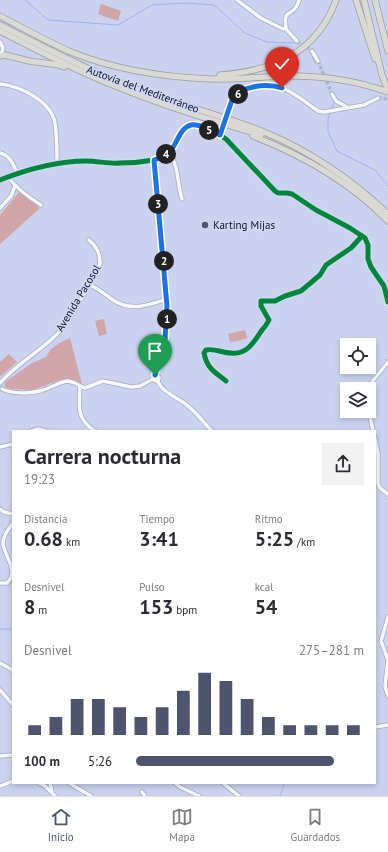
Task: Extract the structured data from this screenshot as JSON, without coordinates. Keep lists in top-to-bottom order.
{
  "streets": {
    "highway": ["Autovía del Mediterráneo"],
    "street": ["Avenida Pacosol"]
  },
  "places": ["Karting Mijas"],
  "page": {
    "pins": [
      "6",
      "5",
      "4",
      "3",
      "2",
      "1"
    ],
    "heading": ["Carrera nocturna", "19:23"],
    "stats": [
      ["Distancia", "0.68 km"],
      ["Tiempo", "3:41"],
      ["Ritmo", "5:25 /km"],
      ["Desnivel", "8 m"],
      ["Pulso", "153 bpm"],
      ["kcal", "54"]
    ],
    "chart": ["Desnivel", "275–281 m"],
    "list": [
      {
        "name": "100 m",
        "note": "5:26"
      }
    ],
    "tabs": ["Inicio", "Mapa", "Guardados"]
  }
}
